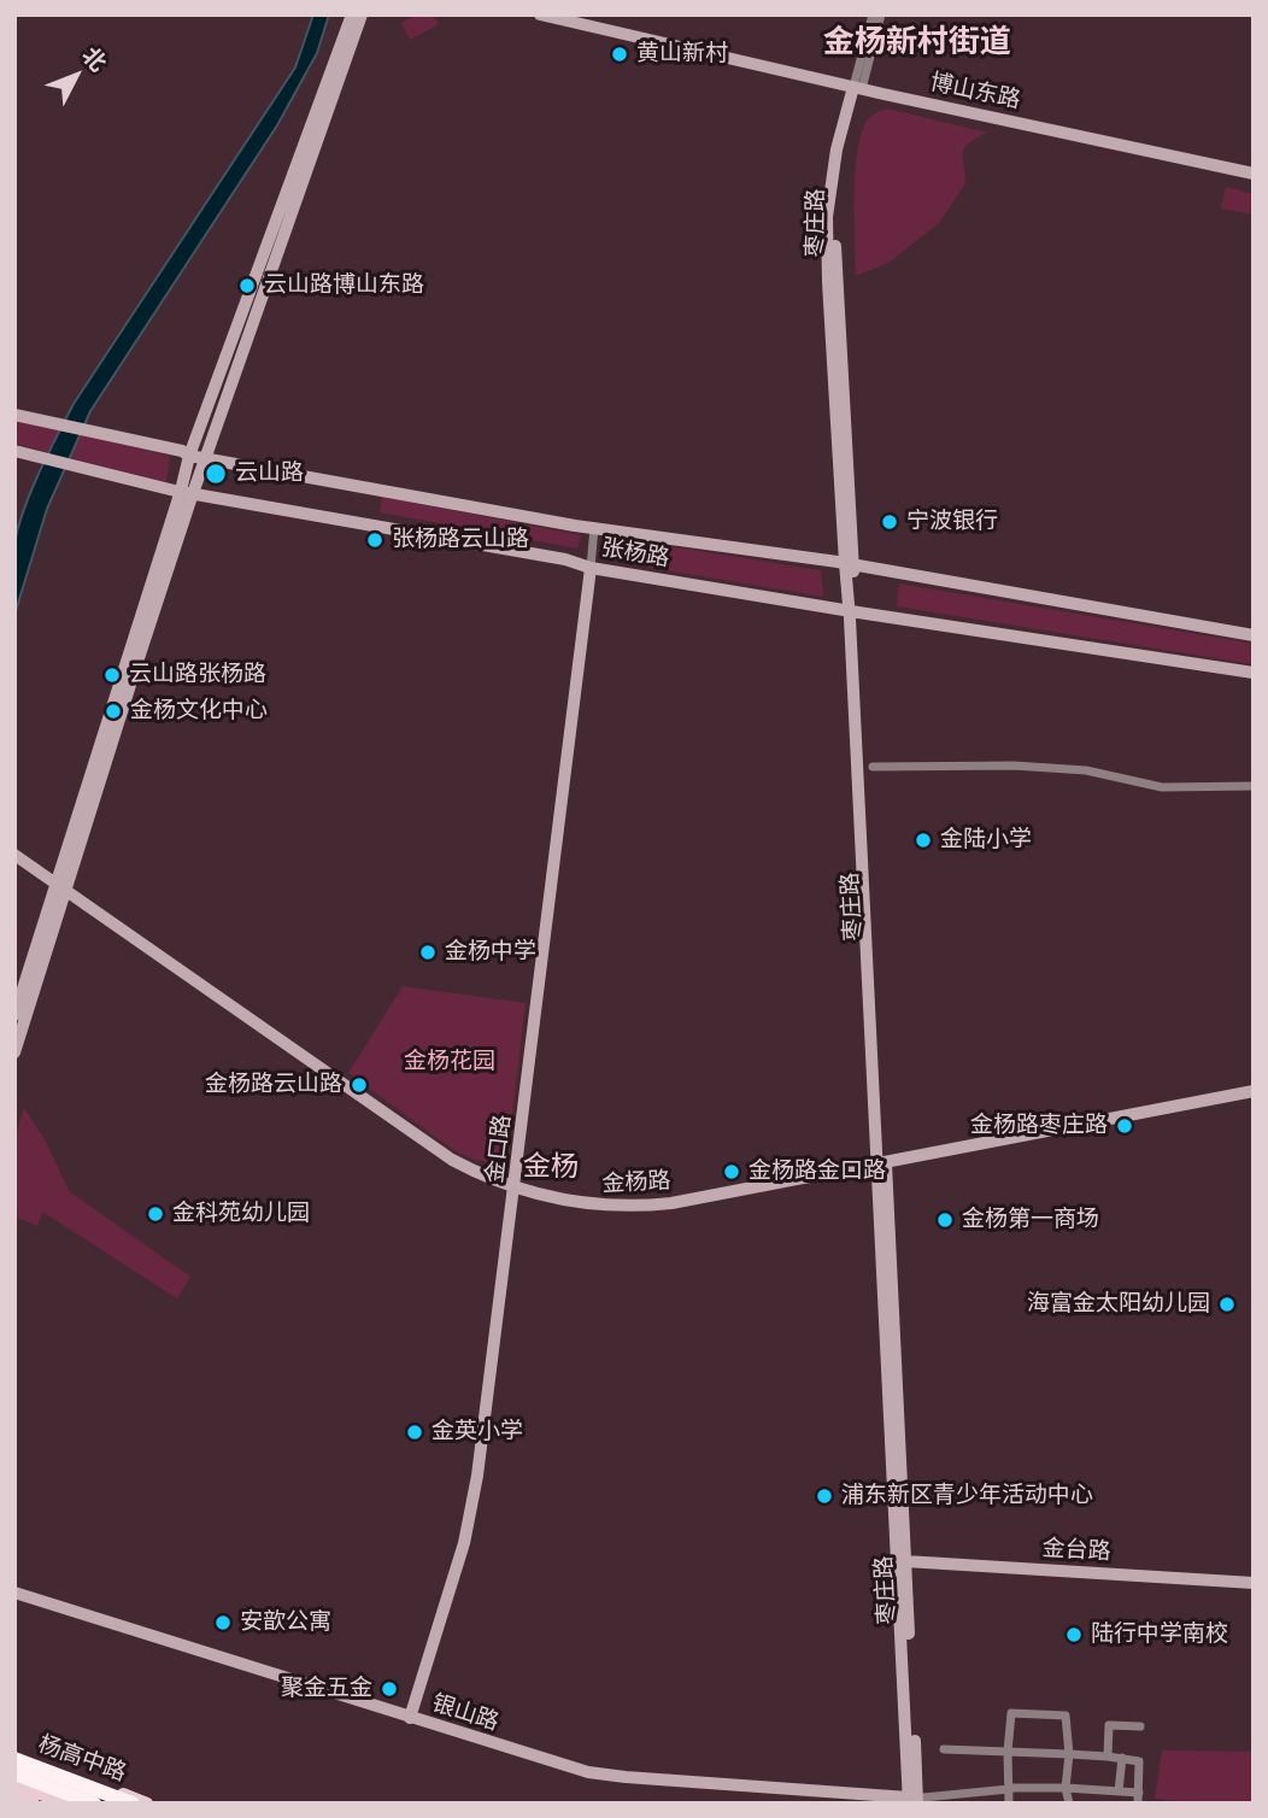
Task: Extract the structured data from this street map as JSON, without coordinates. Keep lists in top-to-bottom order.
{
  "streets": {
    "highway": ["杨高中路"],
    "street": [
      "博山东路",
      "枣庄路",
      "张杨路",
      "金口路",
      "金杨路",
      "金台路",
      "银山路"
    ]
  },
  "crossings": [
    ["博山东路", "枣庄路"],
    ["枣庄路", "张杨路"],
    ["枣庄路", "金杨路"],
    ["枣庄路", "金台路"],
    ["枣庄路", "银山路"],
    ["张杨路", "金口路"],
    ["金口路", "金杨路"],
    ["金口路", "银山路"]
  ],
  "districts": ["金杨新村街道", "金杨"],
  "parks": ["金杨花园"],
  "places": [
    "黄山新村",
    "云山路博山东路",
    "云山路",
    "宁波银行",
    "张杨路云山路",
    "云山路张杨路",
    "金杨文化中心",
    "金陆小学",
    "金杨中学",
    "金杨路云山路",
    "金杨路枣庄路",
    "金杨路金口路",
    "金科苑幼儿园",
    "金杨第一商场",
    "海富金太阳幼儿园",
    "金英小学",
    "浦东新区青少年活动中心",
    "安歆公寓",
    "陆行中学南校",
    "聚金五金"
  ],
  "north": "top right"
}
